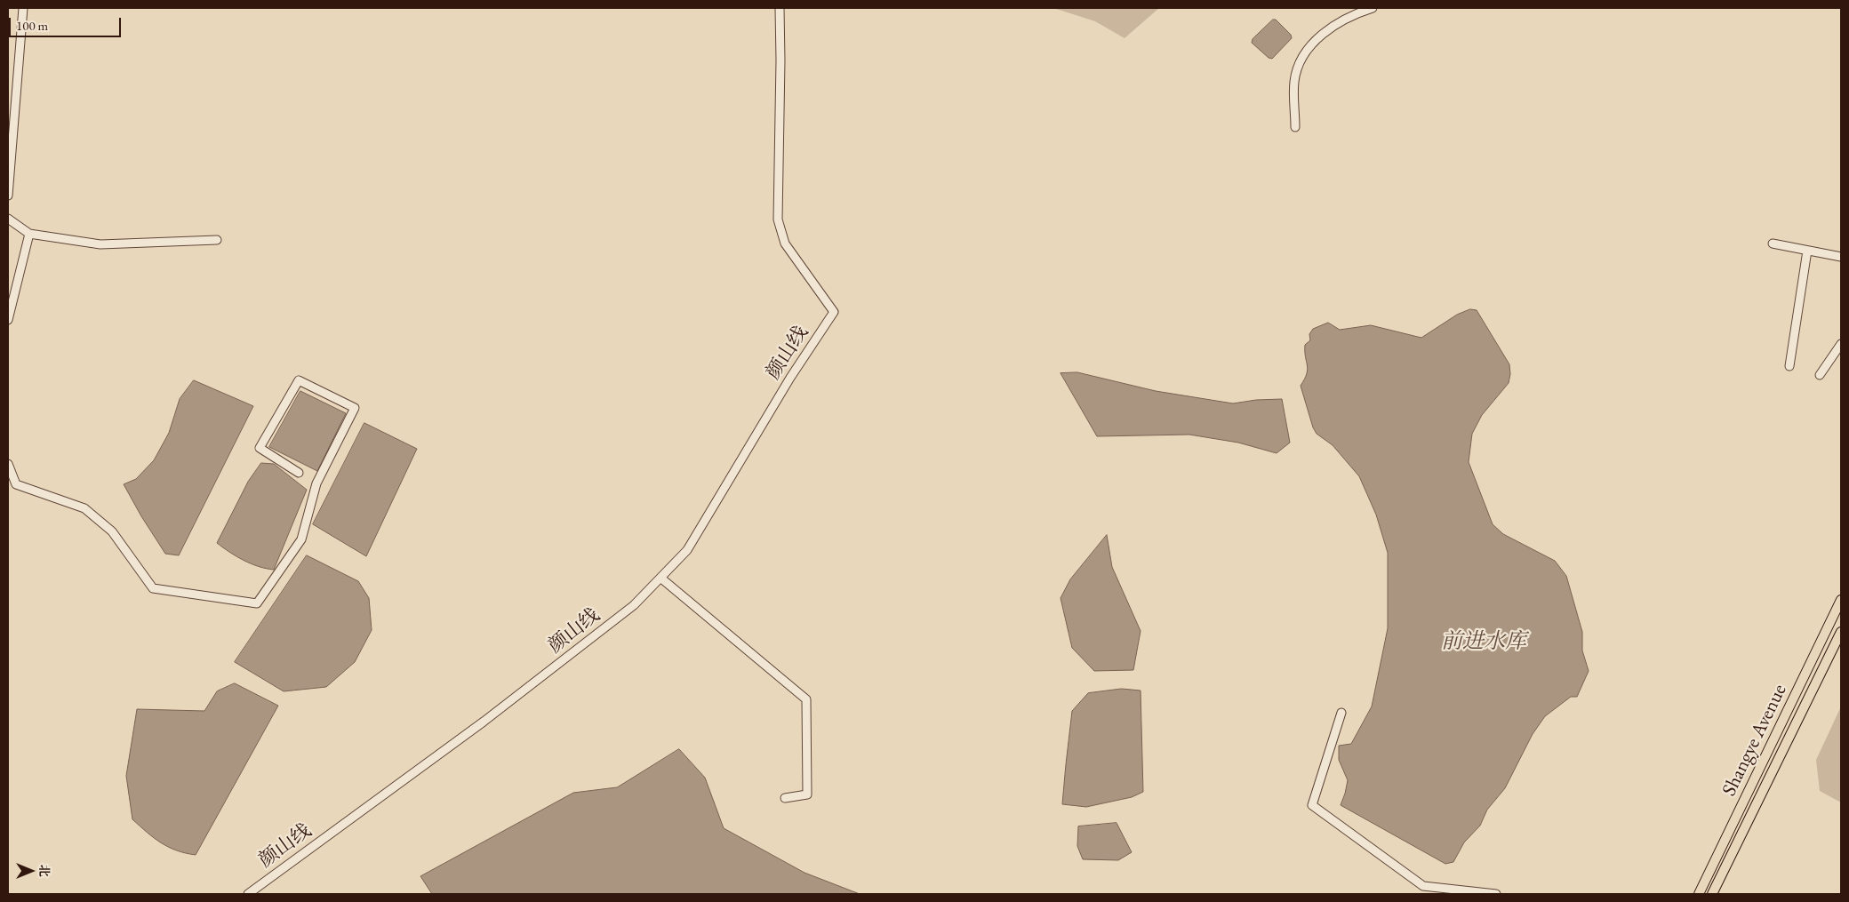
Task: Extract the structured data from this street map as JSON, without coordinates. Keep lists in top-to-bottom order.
{
  "streets": {
    "main road": ["Shangye Avenue"],
    "street": ["颜山线"]
  },
  "water": ["前进水库"],
  "scale_bar": "100 m",
  "north": "right"
}
